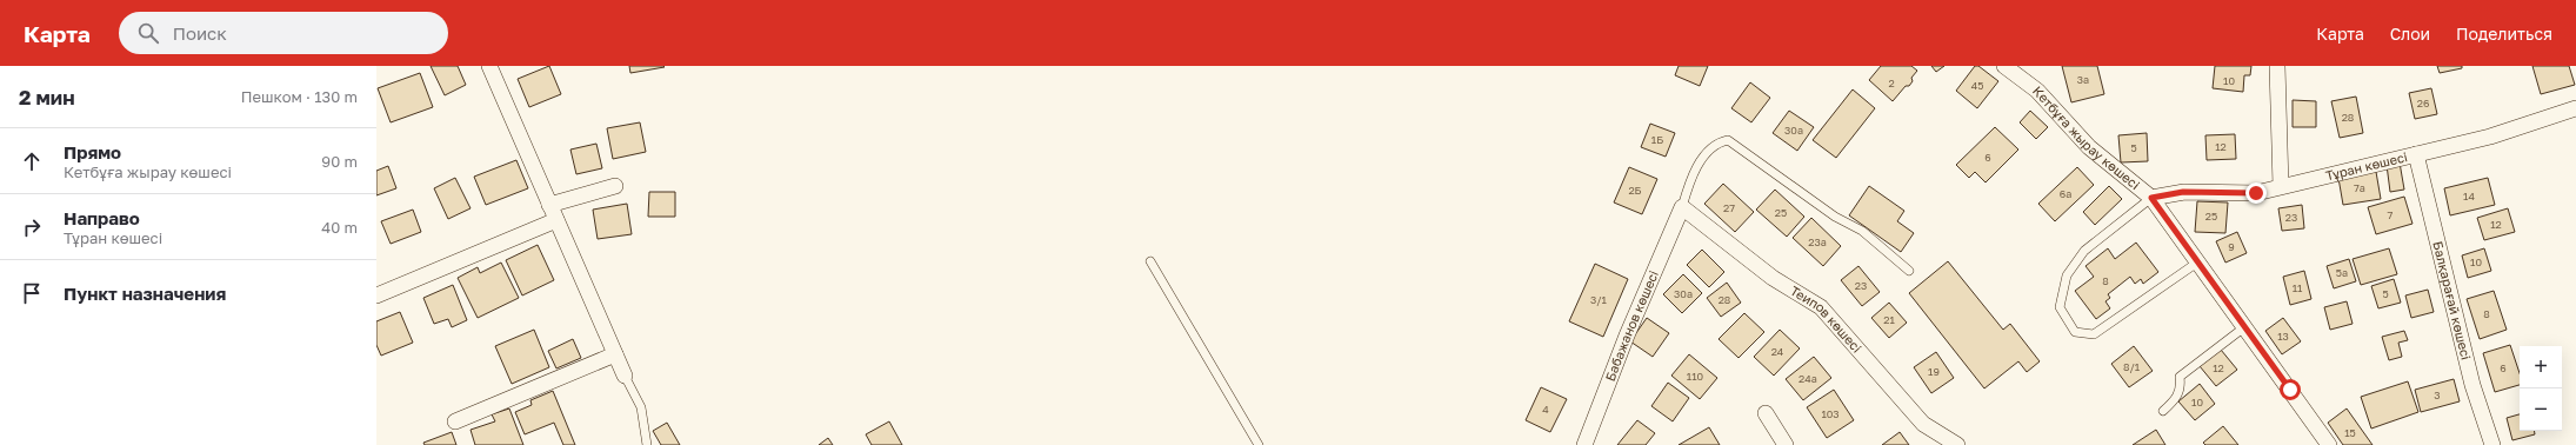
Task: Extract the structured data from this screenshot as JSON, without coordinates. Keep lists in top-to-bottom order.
{
  "streets": {
    "street": [
      "Кетбұға жырау көшесі",
      "Тұран көшесі",
      "Балқарағай көшесі",
      "Теипов көшесі",
      "Бабажанов көшесі"
    ]
  },
  "crossings": [
    ["Кетбұға жырау көшесі", "Тұран көшесі"],
    ["Тұран көшесі", "Балқарағай көшесі"],
    ["Теипов көшесі", "Бабажанов көшесі"]
  ],
  "house_numbers": [
    "3а",
    "10",
    "2",
    "45",
    "26",
    "28",
    "30а",
    "1Б",
    "12",
    "5",
    "6",
    "7а",
    "2Б",
    "6а",
    "14",
    "27",
    "25",
    "7",
    "25",
    "23",
    "12",
    "23а",
    "9",
    "10",
    "5а",
    "8",
    "23",
    "11",
    "30а",
    "5",
    "3/1",
    "28",
    "8",
    "21",
    "13",
    "24",
    "8/1",
    "12",
    "6",
    "19",
    "110",
    "24а",
    "3",
    "10",
    "4",
    "103",
    "15"
  ],
  "page": {
    "header": "Карта",
    "search": "Поиск",
    "nav": ["Карта", "Слои", "Поделиться"],
    "heading": ["2 мин", "Пешком · 130 m"],
    "list": [
      ["Прямо", "Кетбұға жырау көшесі", "90 m"],
      ["Направо", "Тұран көшесі", "40 m"],
      "Пункт назначения"
    ],
    "map_buttons": ["+", "−"]
  }
}
